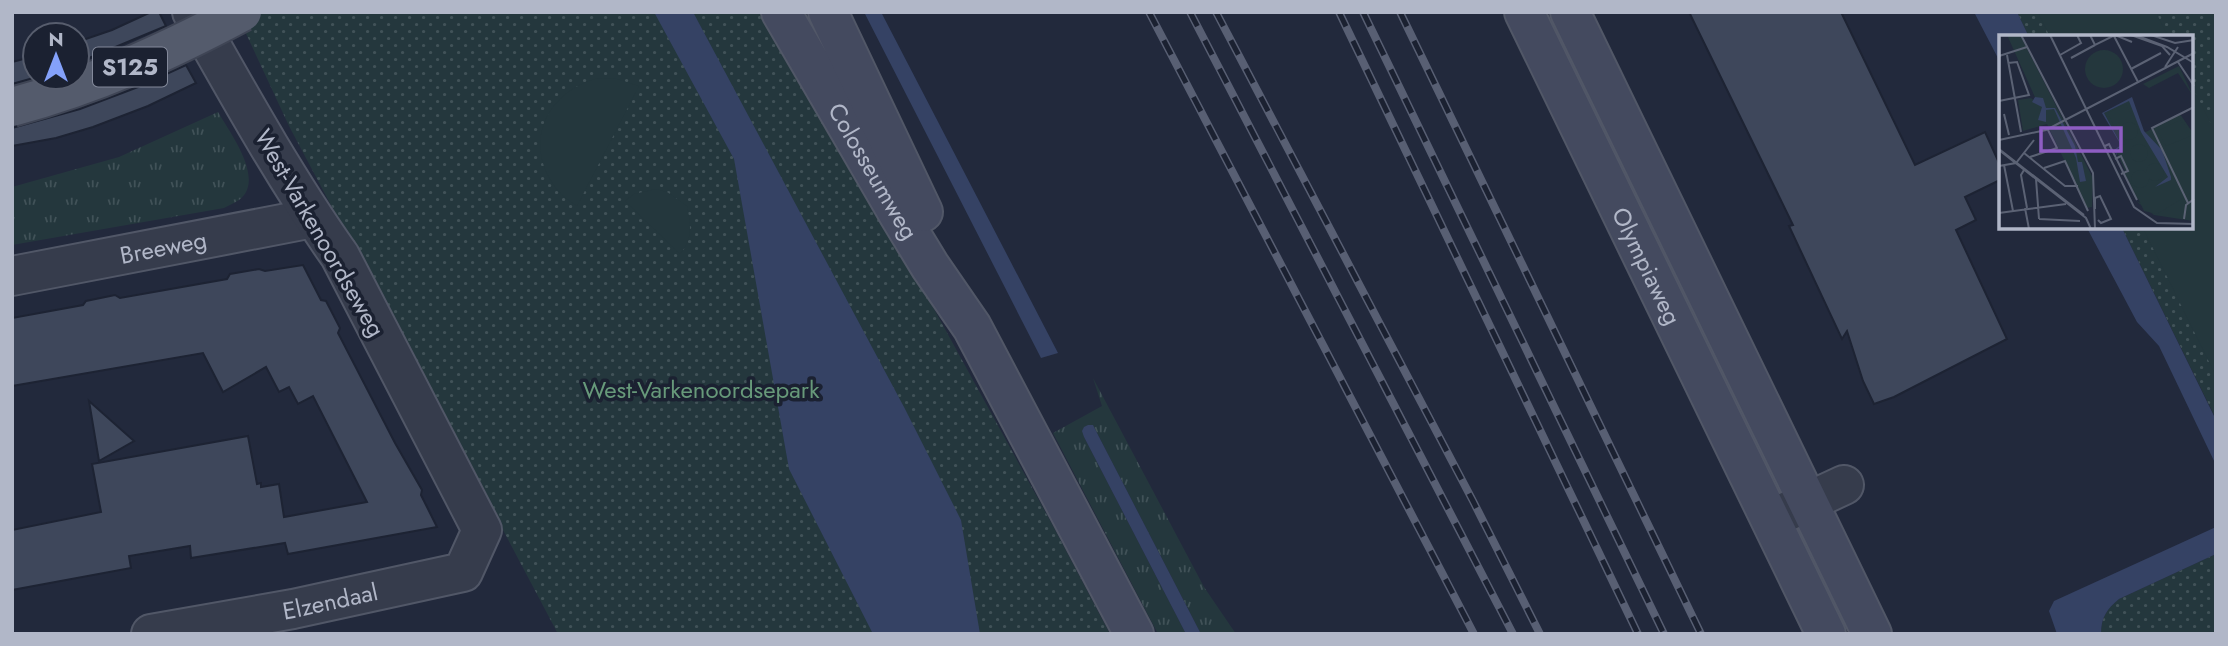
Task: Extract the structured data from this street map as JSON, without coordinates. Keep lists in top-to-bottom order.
{
  "streets": {
    "main road": ["S125", "Colosseumweg", "Olympiaweg"],
    "street": ["West-Varkenoordseweg", "Breeweg", "Elzendaal"]
  },
  "crossings": [
    ["West-Varkenoordseweg", "Breeweg"],
    ["West-Varkenoordseweg", "Elzendaal"]
  ],
  "parks": ["West-Varkenoordsepark"],
  "north": "top"
}
